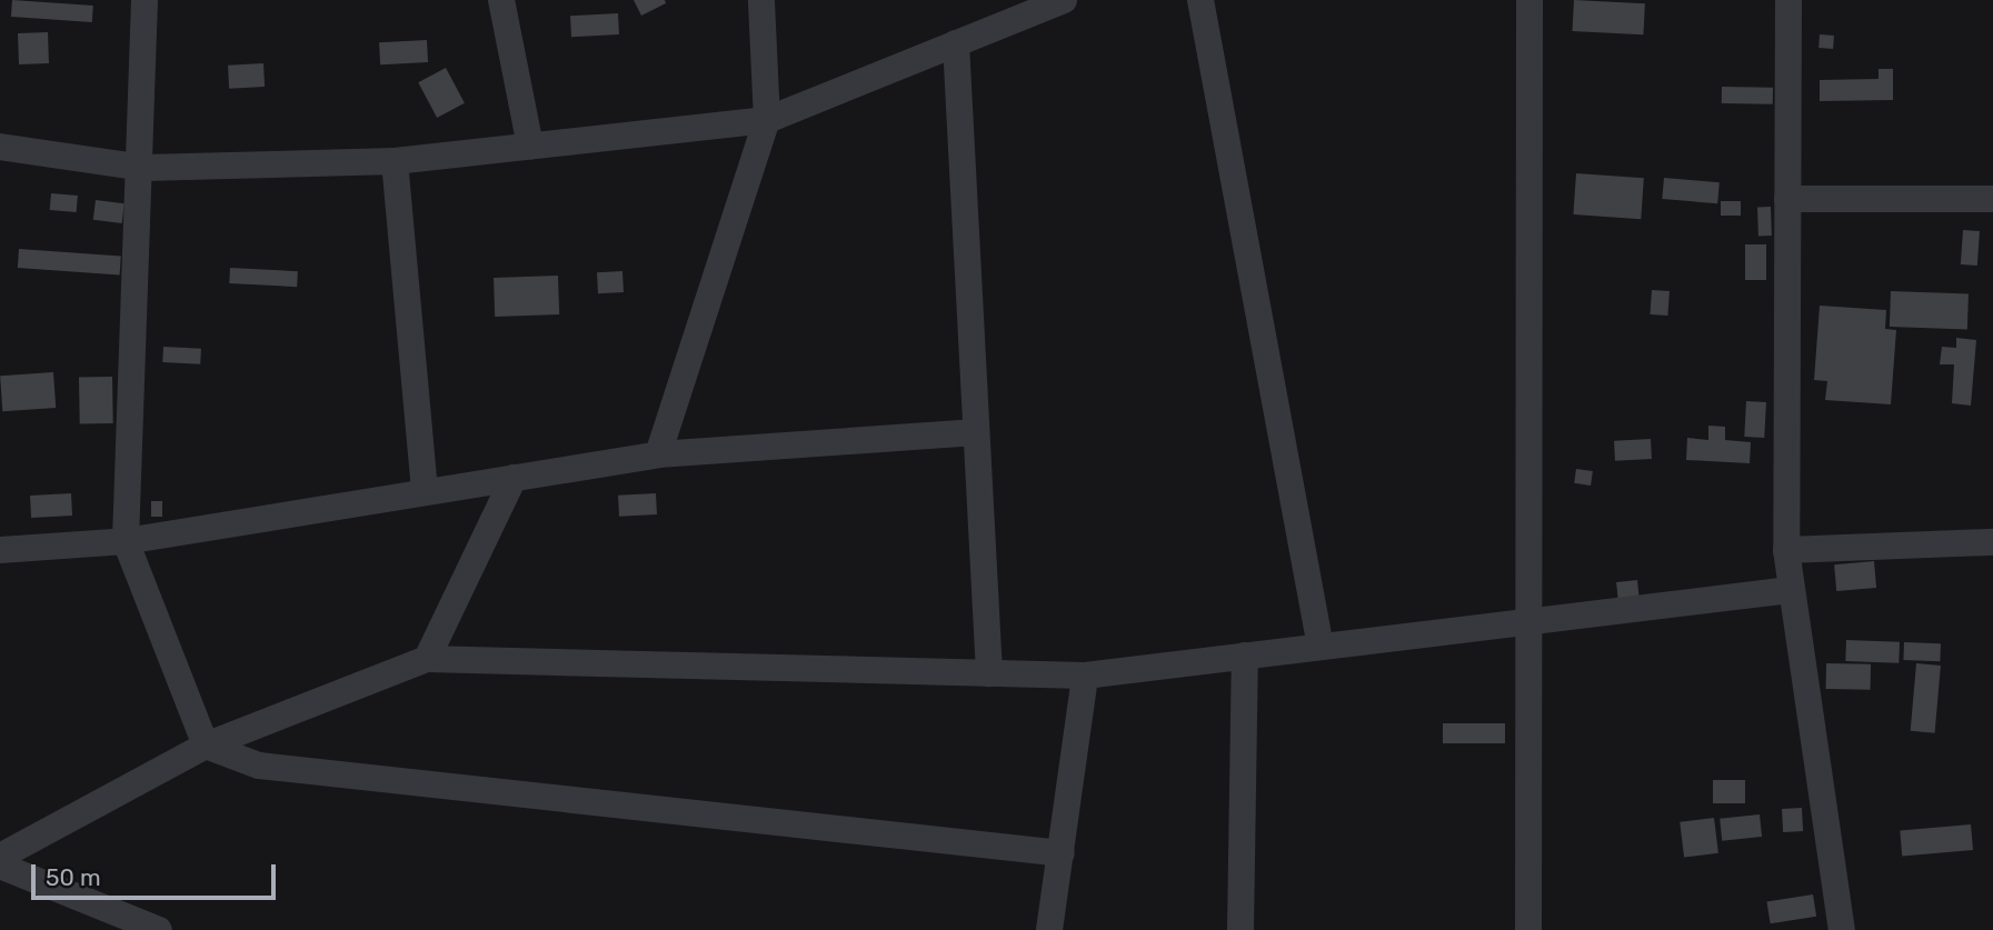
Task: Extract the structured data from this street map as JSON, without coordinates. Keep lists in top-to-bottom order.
{
  "scale_bar": "50 m"
}
